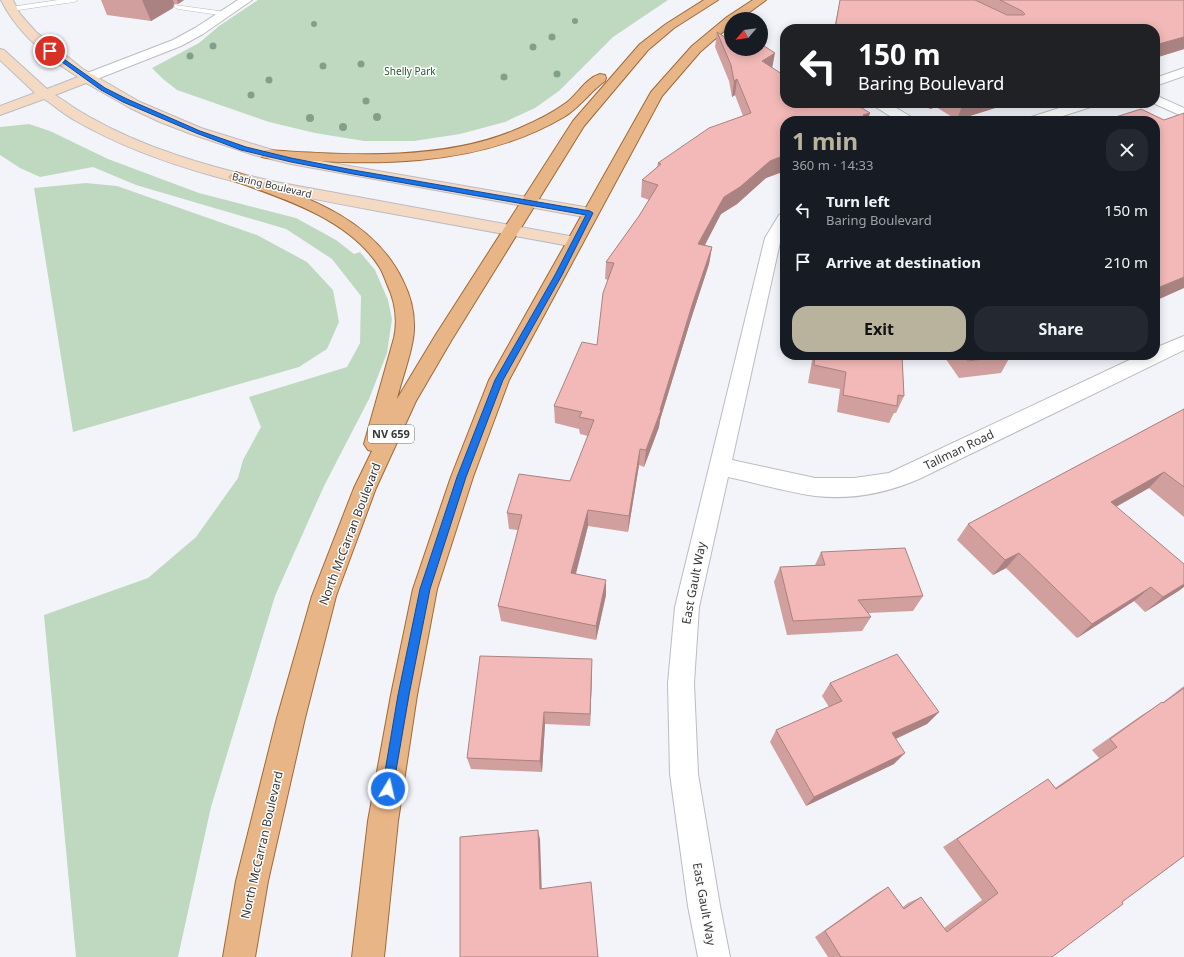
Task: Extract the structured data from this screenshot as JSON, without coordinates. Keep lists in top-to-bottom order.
{
  "streets": {
    "main road": ["Baring Boulevard", "NV 659", "North McCarran Boulevard"],
    "street": ["Tallman Road", "East Gault Way"]
  },
  "crossings": [
    ["Baring Boulevard", "North McCarran Boulevard"],
    ["Tallman Road", "East Gault Way"]
  ],
  "parks": ["Shelly Park"],
  "north": "bottom left",
  "page": {
    "turn": ["150 m", "Baring Boulevard"],
    "heading": ["1 min", "360 m · 14:33"],
    "list": [
      {
        "name": "Turn left",
        "note": "Baring Boulevard",
        "value": "150 m"
      },
      {
        "name": "Arrive at destination",
        "value": "210 m"
      }
    ],
    "buttons": ["Exit", "Share"]
  }
}
